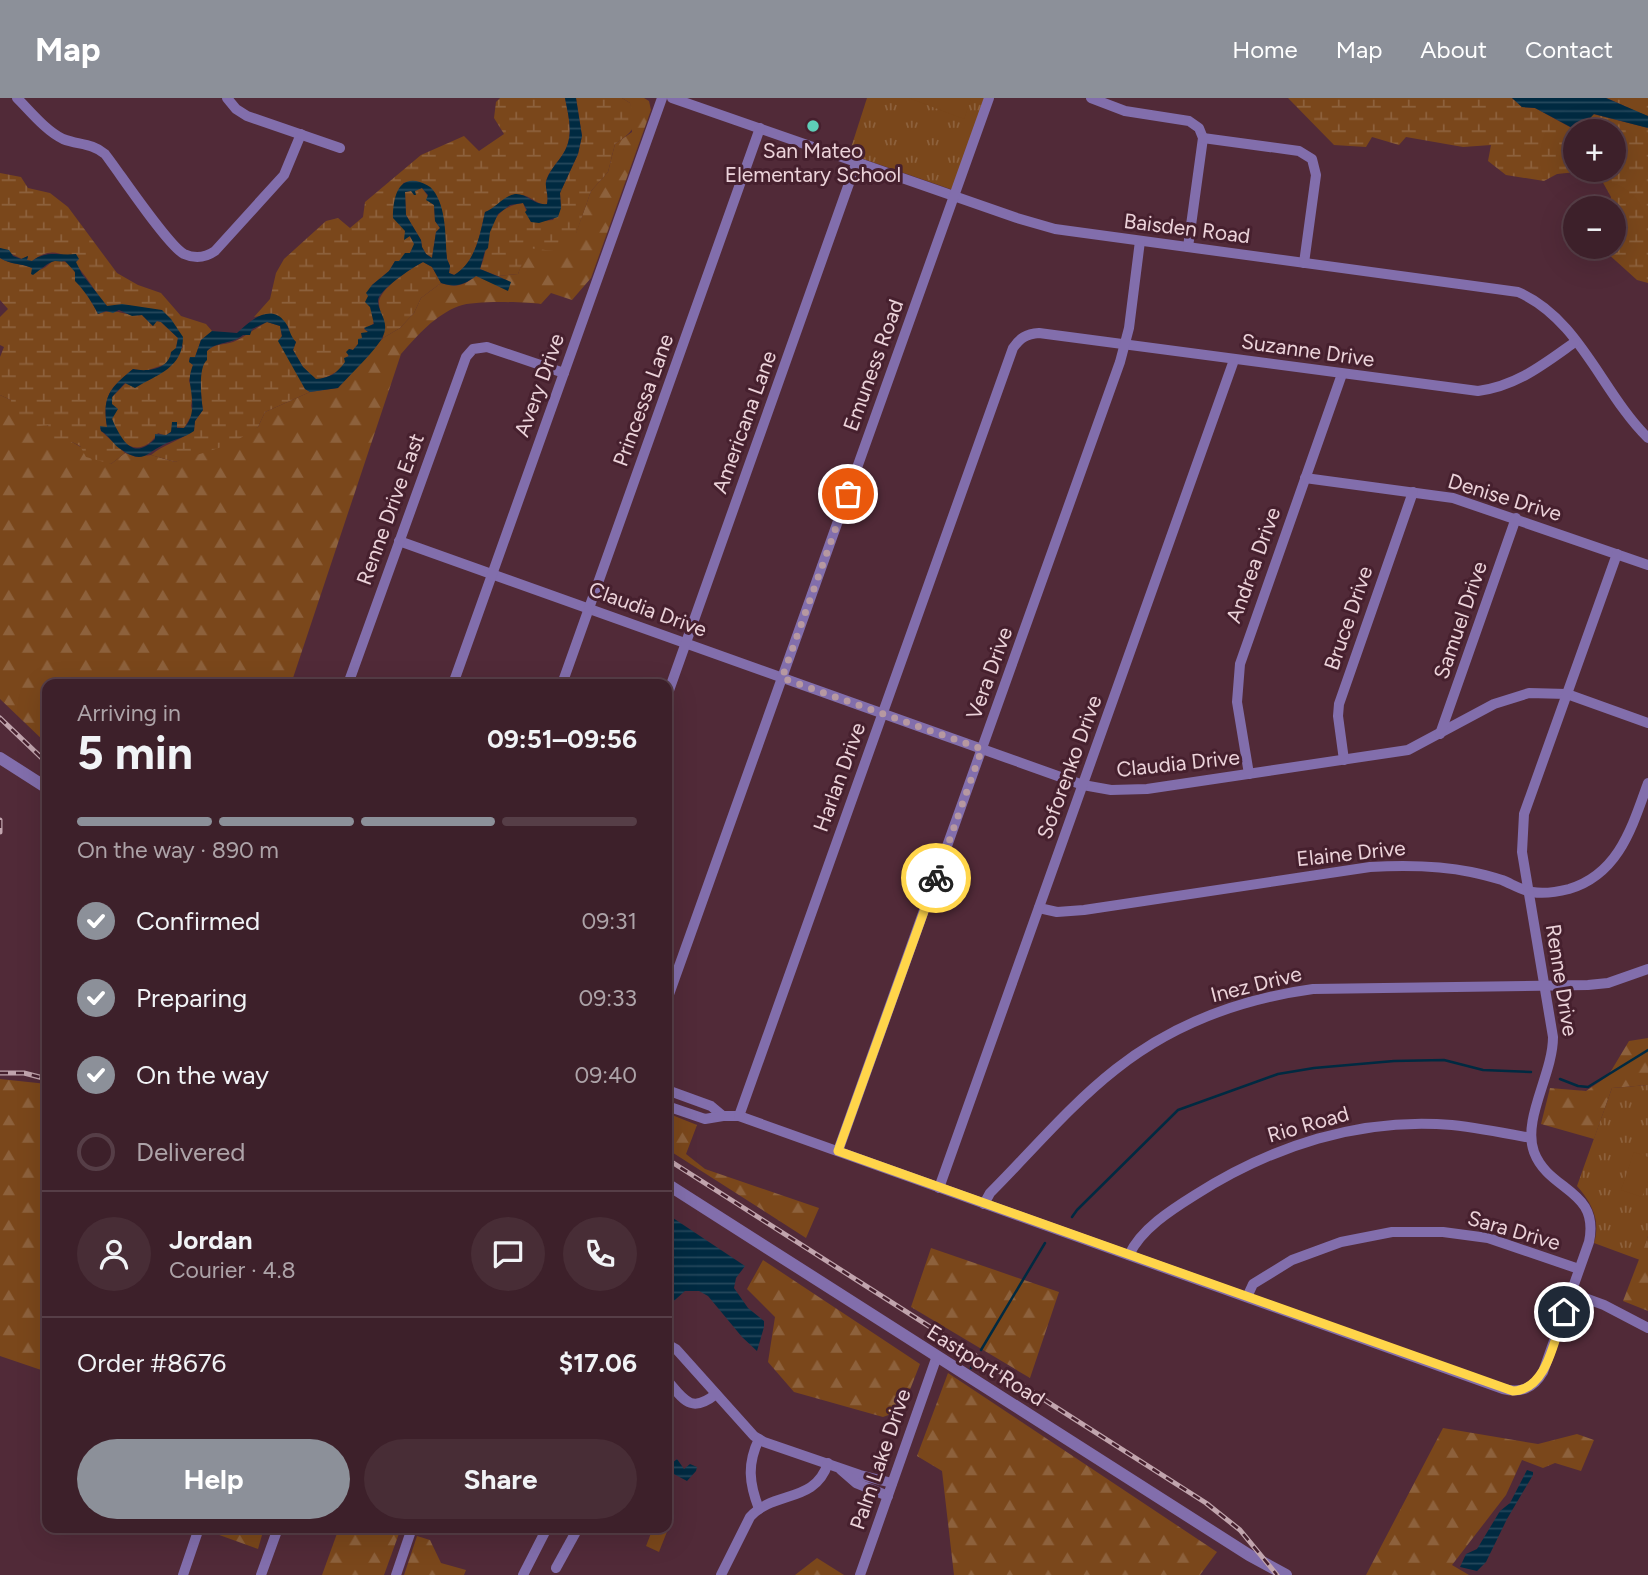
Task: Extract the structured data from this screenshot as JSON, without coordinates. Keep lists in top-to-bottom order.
{
  "streets": {
    "street": [
      "Baisden Road",
      "Suzanne Drive",
      "Emuness Road",
      "Avery Drive",
      "Princessa Lane",
      "Americana Lane",
      "Denise Drive",
      "Renne Drive East",
      "Andrea Drive",
      "Claudia Drive",
      "Bruce Drive",
      "Samuel Drive",
      "Vera Drive",
      "Soforenko Drive",
      "Harlan Drive",
      "Elaine Drive",
      "Renne Drive",
      "Inez Drive",
      "Rio Road",
      "Sara Drive",
      "Eastport Road",
      "Palm Lake Drive"
    ]
  },
  "crossings": [
    ["Baisden Road", "Suzanne Drive"],
    ["Baisden Road", "Emuness Road"],
    ["Baisden Road", "Princessa Lane"],
    ["Baisden Road", "Americana Lane"],
    ["Baisden Road", "Vera Drive"],
    ["Suzanne Drive", "Andrea Drive"],
    ["Suzanne Drive", "Vera Drive"],
    ["Suzanne Drive", "Soforenko Drive"],
    ["Suzanne Drive", "Harlan Drive"],
    ["Emuness Road", "Claudia Drive"],
    ["Avery Drive", "Renne Drive East"],
    ["Avery Drive", "Claudia Drive"],
    ["Princessa Lane", "Claudia Drive"],
    ["Americana Lane", "Claudia Drive"],
    ["Denise Drive", "Andrea Drive"],
    ["Denise Drive", "Bruce Drive"],
    ["Denise Drive", "Samuel Drive"],
    ["Denise Drive", "Renne Drive"],
    ["Renne Drive East", "Claudia Drive"],
    ["Andrea Drive", "Claudia Drive"],
    ["Claudia Drive", "Bruce Drive"],
    ["Claudia Drive", "Samuel Drive"],
    ["Claudia Drive", "Vera Drive"],
    ["Claudia Drive", "Soforenko Drive"],
    ["Claudia Drive", "Harlan Drive"],
    ["Claudia Drive", "Renne Drive"],
    ["Soforenko Drive", "Elaine Drive"],
    ["Elaine Drive", "Renne Drive"],
    ["Renne Drive", "Inez Drive"],
    ["Renne Drive", "Rio Road"],
    ["Eastport Road", "Palm Lake Drive"]
  ],
  "places": ["San Mateo Elementary School"],
  "page": {
    "header": "Map",
    "nav": [
      "Home",
      "Map",
      "About",
      "Contact"
    ],
    "map_buttons": ["+", "−"],
    "heading": ["5 min", "Arriving in", "09:51–09:56"],
    "panel": [
      "Jordan",
      "Courier · 4.8",
      "Order #8676",
      "$17.06"
    ],
    "bar": "On the way · 890 m",
    "list": [
      ["Confirmed", "09:31"],
      ["Preparing", "09:33"],
      ["On the way", "09:40"],
      "Delivered"
    ],
    "buttons": ["Help", "Share"]
  }
}
